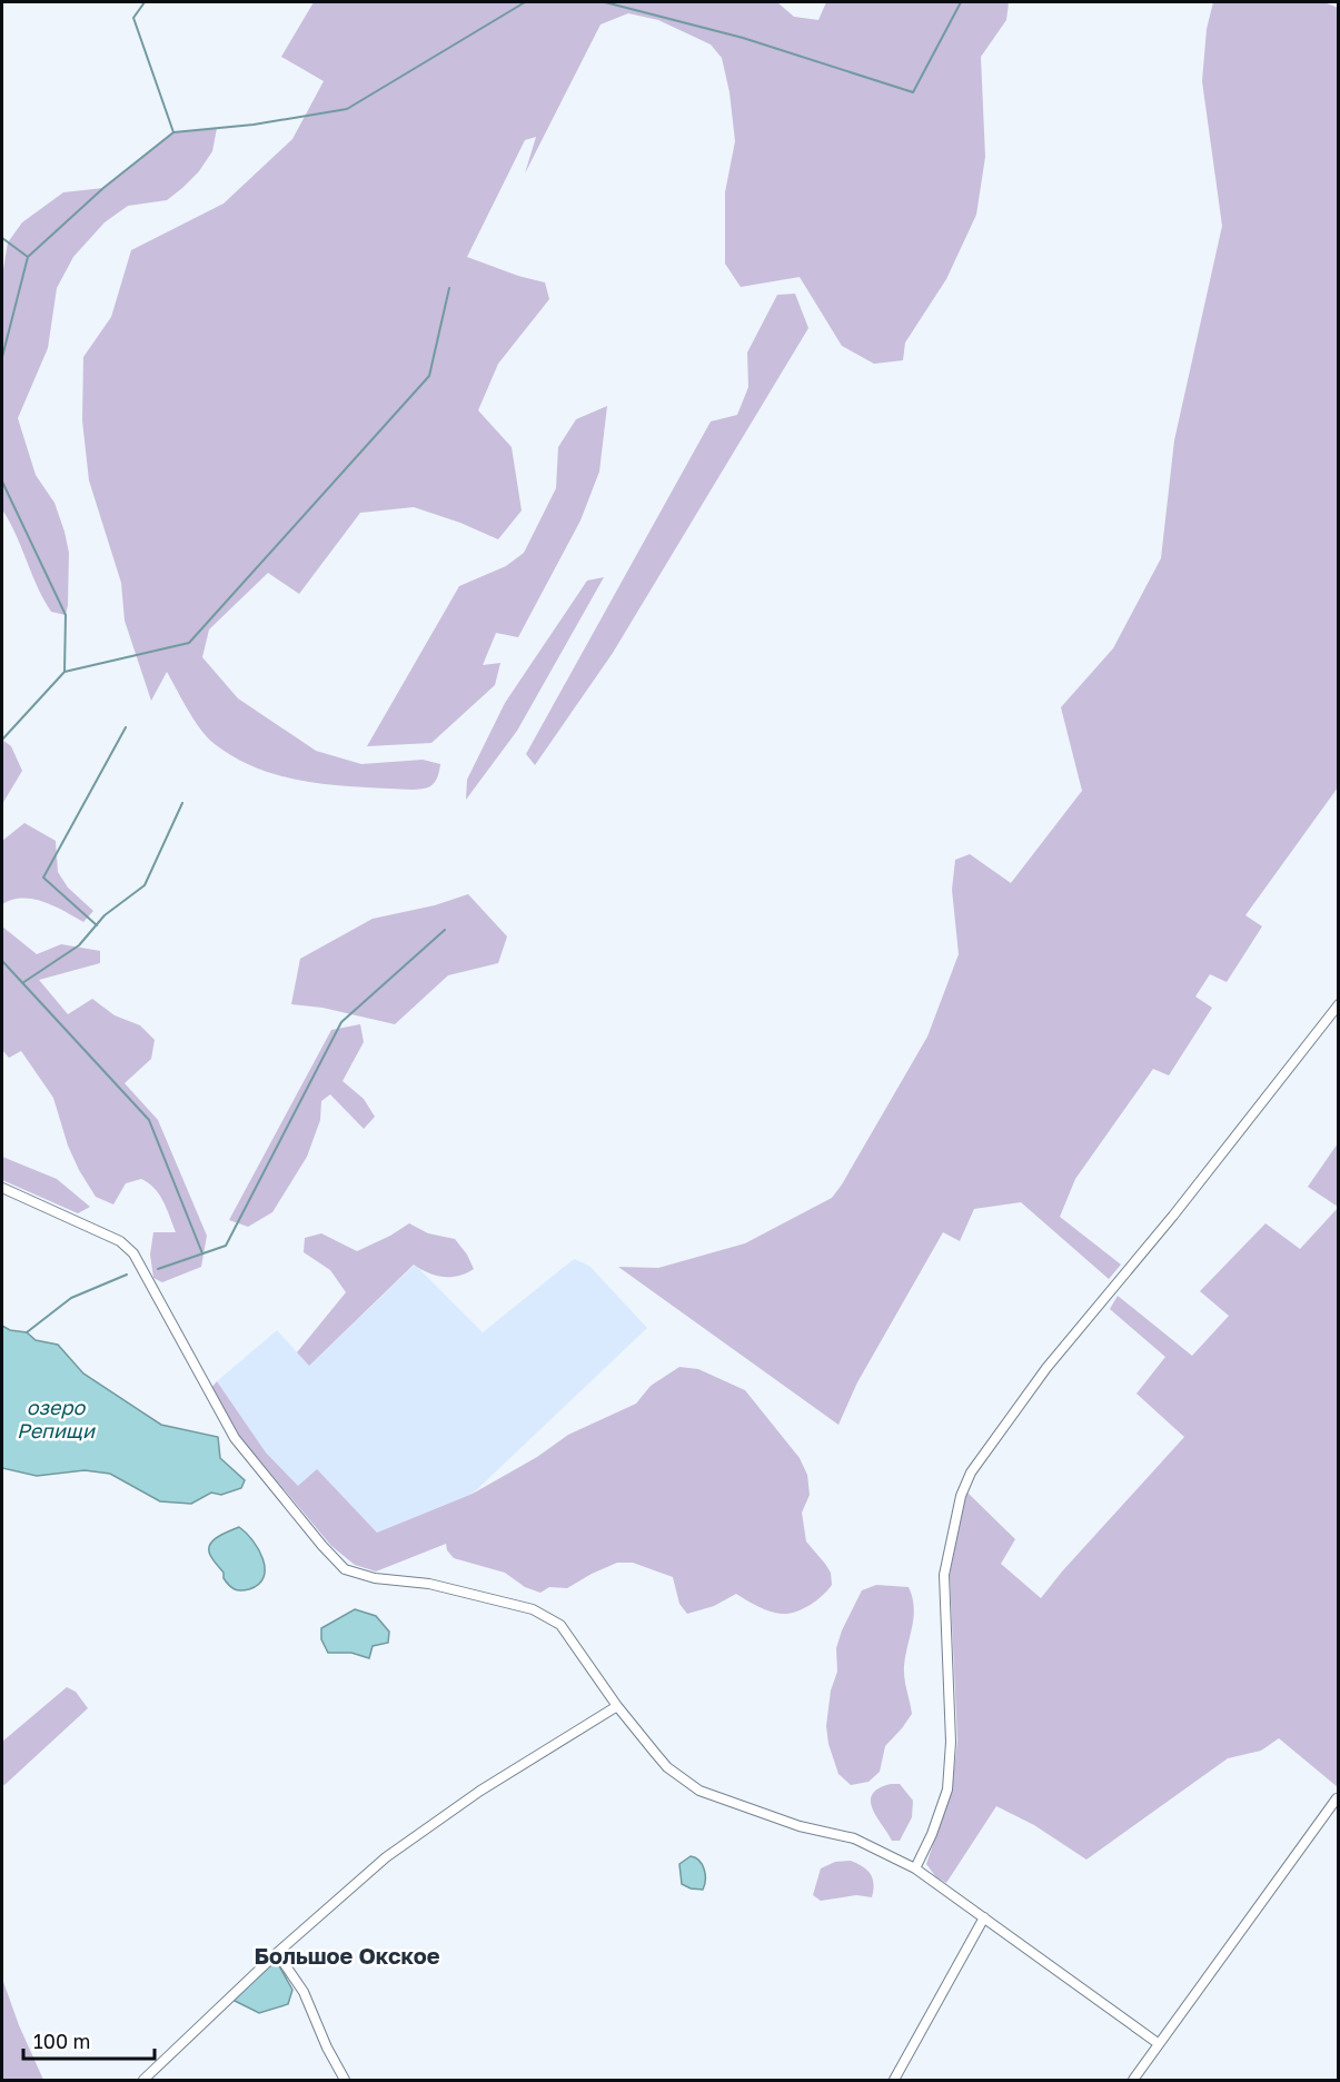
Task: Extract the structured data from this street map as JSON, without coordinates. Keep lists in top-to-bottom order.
{
  "districts": ["Большое Окское"],
  "water": ["озеро Репищи"],
  "scale_bar": "100 m"
}
